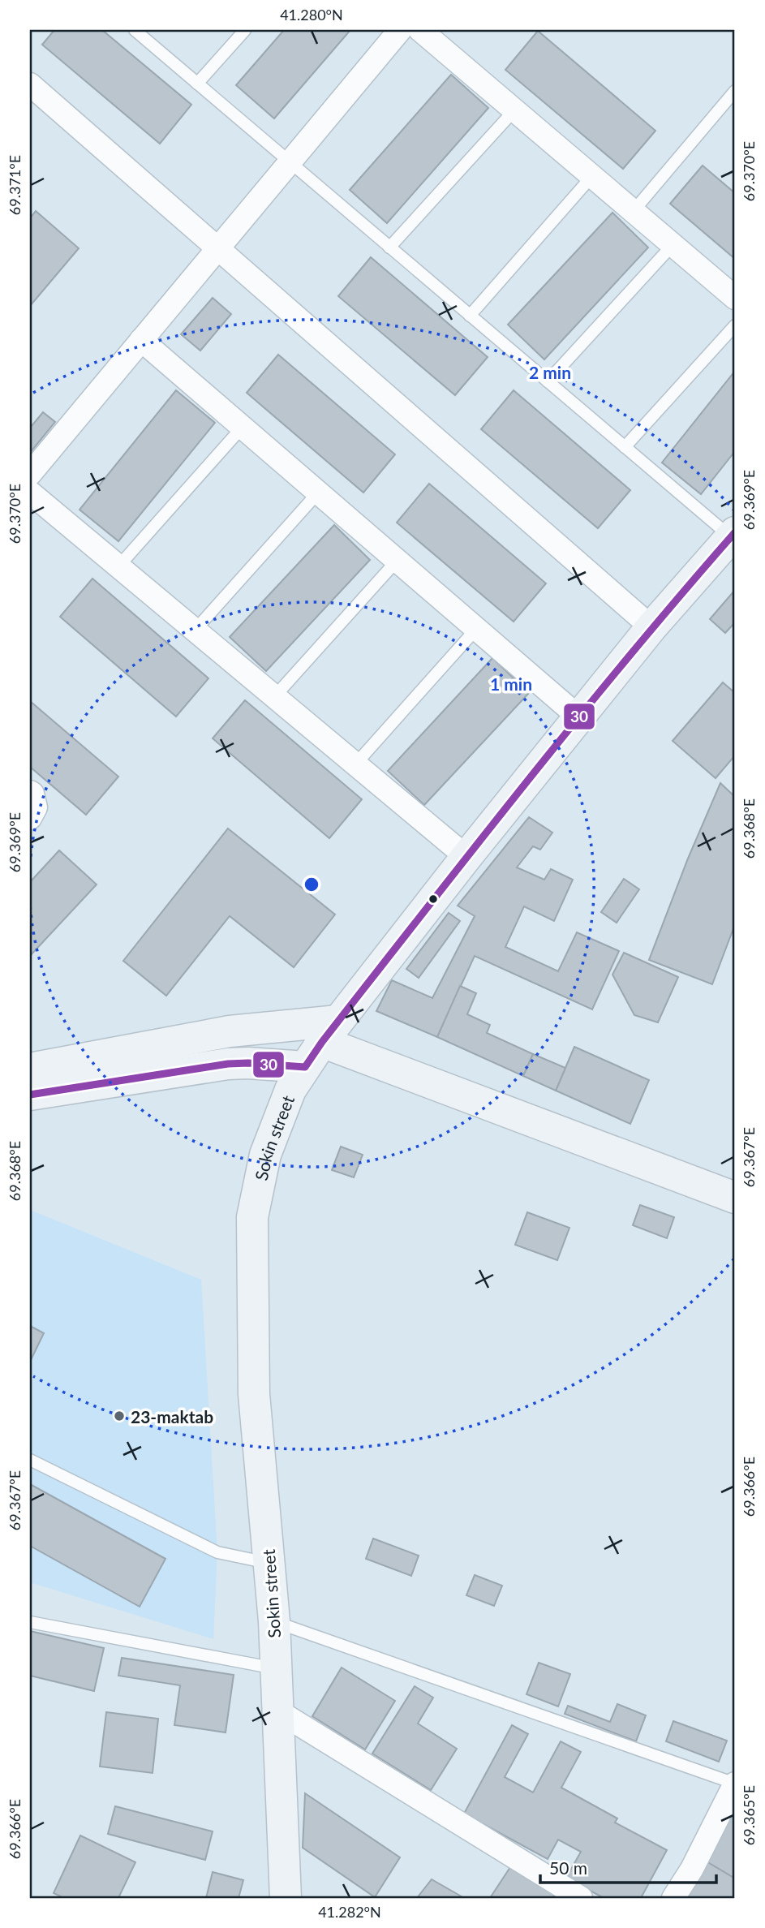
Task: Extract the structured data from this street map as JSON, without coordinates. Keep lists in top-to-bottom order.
{
  "streets": {
    "street": ["Sokin street"]
  },
  "places": ["23-maktab"],
  "lines": ["transit line 30"],
  "scale_bar": "50 m",
  "coordinates": [
    "41.280°N",
    "69.370°E",
    "69.371°E",
    "69.369°E",
    "69.368°E",
    "69.367°E",
    "69.366°E",
    "69.365°E",
    "41.282°N"
  ],
  "rings": ["2 min", "1 min"]
}
